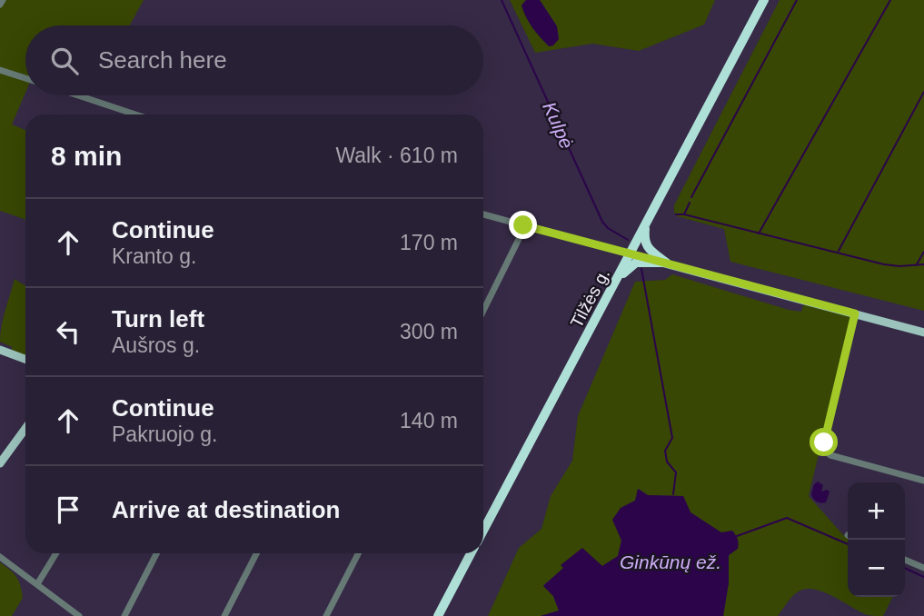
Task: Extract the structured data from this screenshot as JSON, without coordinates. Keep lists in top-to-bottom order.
{
  "streets": {
    "highway": ["Tilžės g."]
  },
  "water": ["Kulpė", "Ginkūnų ež."],
  "page": {
    "search": "Search here",
    "heading": ["8 min", "Walk · 610 m"],
    "list": [
      ["Continue", "Kranto g.", "170 m"],
      ["Turn left", "Aušros g.", "300 m"],
      ["Continue", "Pakruojo g.", "140 m"],
      "Arrive at destination"
    ],
    "map_buttons": ["+", "−"]
  }
}
